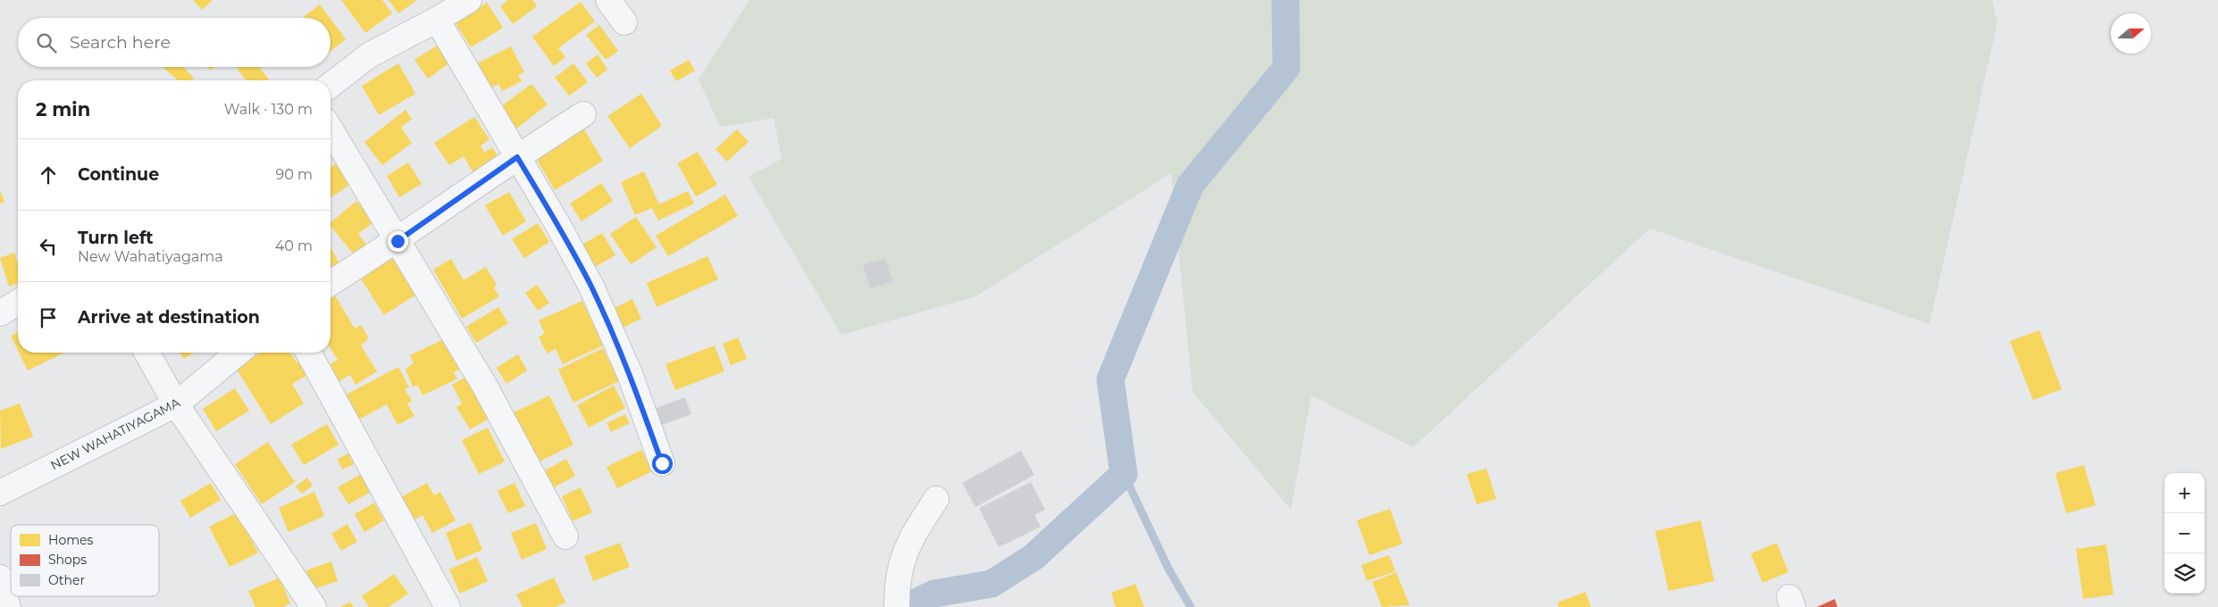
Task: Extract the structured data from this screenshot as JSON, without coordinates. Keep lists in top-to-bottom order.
{
  "streets": {
    "street": ["NEW WAHATIYAGAMA"]
  },
  "legend": ["Homes", "Shops", "Other"],
  "north": "right",
  "page": {
    "search": "Search here",
    "heading": ["2 min", "Walk · 130 m"],
    "list": [
      ["Continue", "90 m"],
      ["Turn left", "New Wahatiyagama", "40 m"],
      "Arrive at destination"
    ],
    "map_buttons": ["+", "−"]
  }
}
